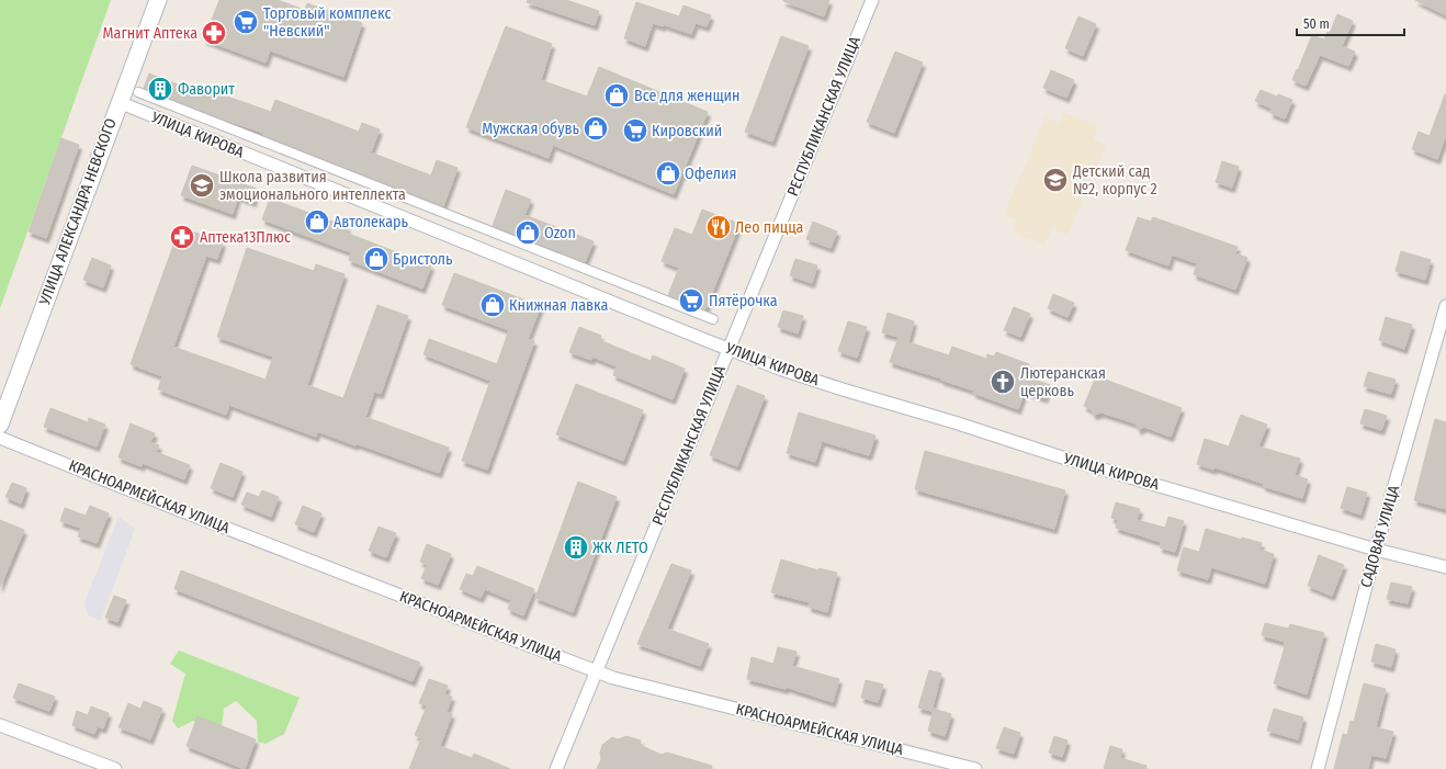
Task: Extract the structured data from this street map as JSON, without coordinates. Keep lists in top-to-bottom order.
{
  "streets": {
    "main road": ["УЛИЦА АЛЕКСАНДРА НЕВСКОГО"],
    "street": [
      "РЕСПУБЛИКАНСКАЯ УЛИЦА",
      "УЛИЦА КИРОВА",
      "КРАСНОАРМЕЙСКАЯ УЛИЦА",
      "САДОВАЯ УЛИЦА"
    ]
  },
  "crossings": [
    ["РЕСПУБЛИКАНСКАЯ УЛИЦА", "УЛИЦА КИРОВА"],
    ["РЕСПУБЛИКАНСКАЯ УЛИЦА", "КРАСНОАРМЕЙСКАЯ УЛИЦА"],
    ["УЛИЦА КИРОВА", "УЛИЦА АЛЕКСАНДРА НЕВСКОГО"],
    ["УЛИЦА КИРОВА", "САДОВАЯ УЛИЦА"]
  ],
  "places": {
    "supermarket": ["Торговый комплекс \"Невский\"", "Кировский", "Пятёрочка"],
    "pharmacy": ["Магнит Аптека", "Аптека13Плюс"],
    "building": ["Фаворит", "ЖК ЛЕТО"],
    "shop": [
      "Все для женщин",
      "Мужская обувь",
      "Офелия",
      "Автолекарь",
      "Ozon",
      "Бристоль",
      "Книжная лавка"
    ],
    "school or university": ["Детский сад №2, корпус 2", "Школа развития эмоционального интеллекта"],
    "restaurant": ["Лео пицца"],
    "church": ["Лютеранская церковь"]
  },
  "scale_bar": "50 m"
}
